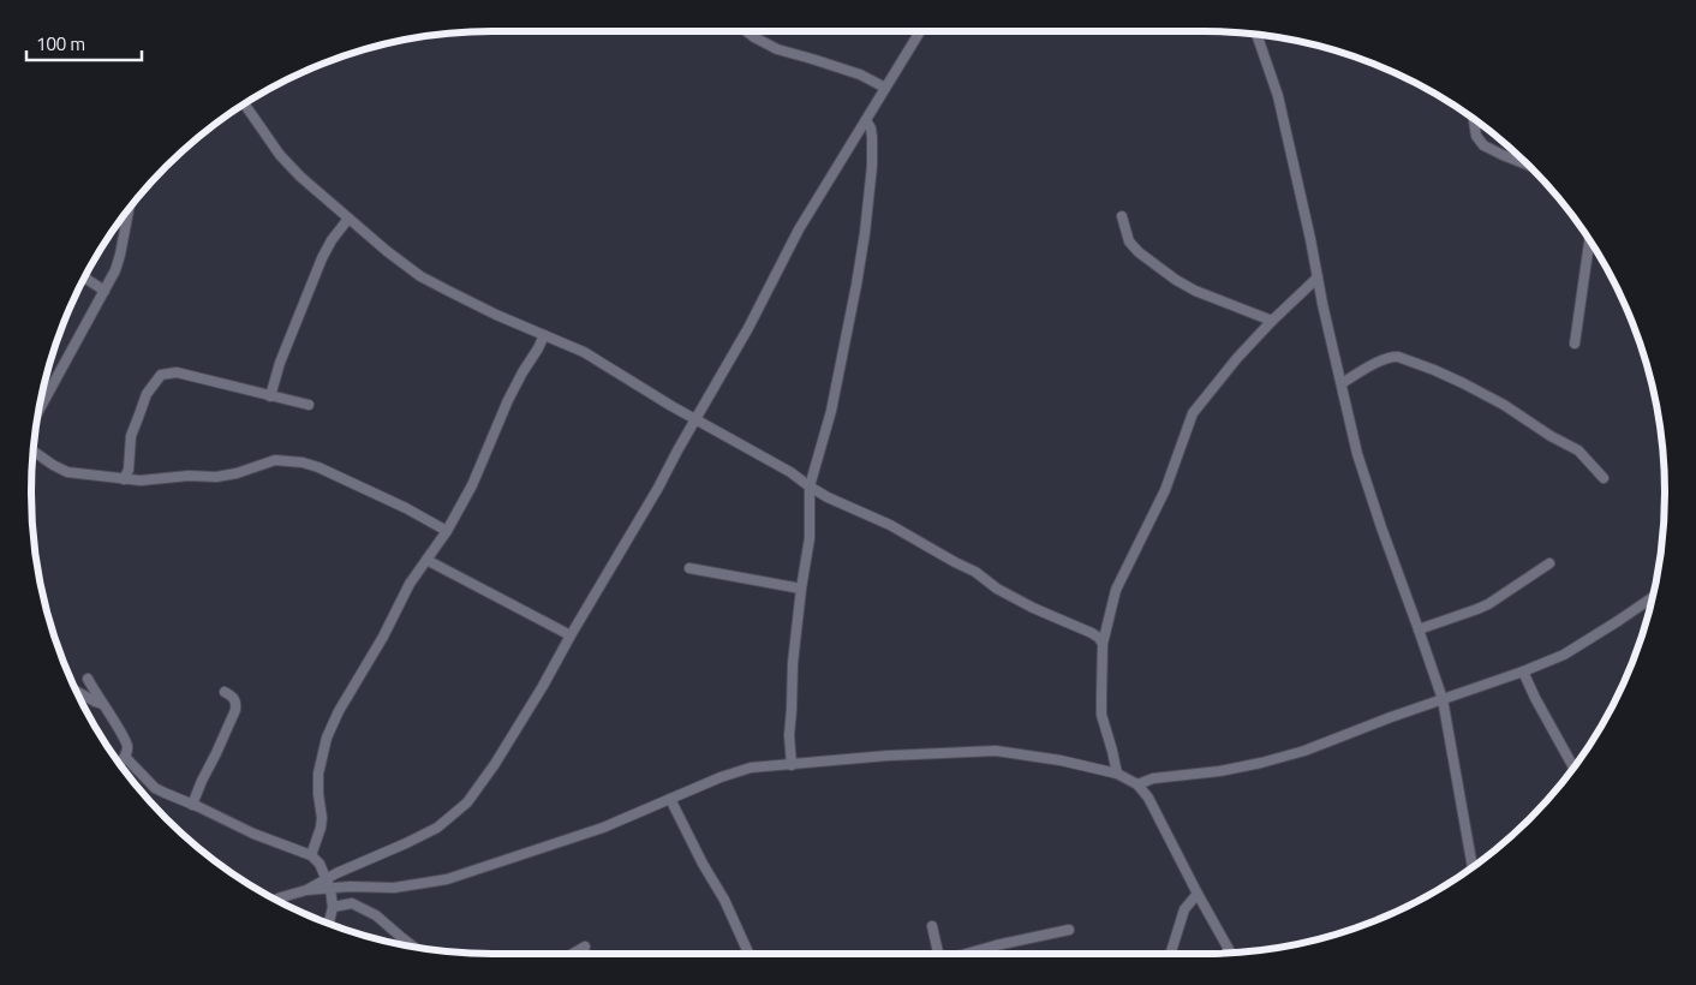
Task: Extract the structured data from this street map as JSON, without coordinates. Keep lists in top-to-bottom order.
{
  "scale_bar": "100 m"
}
